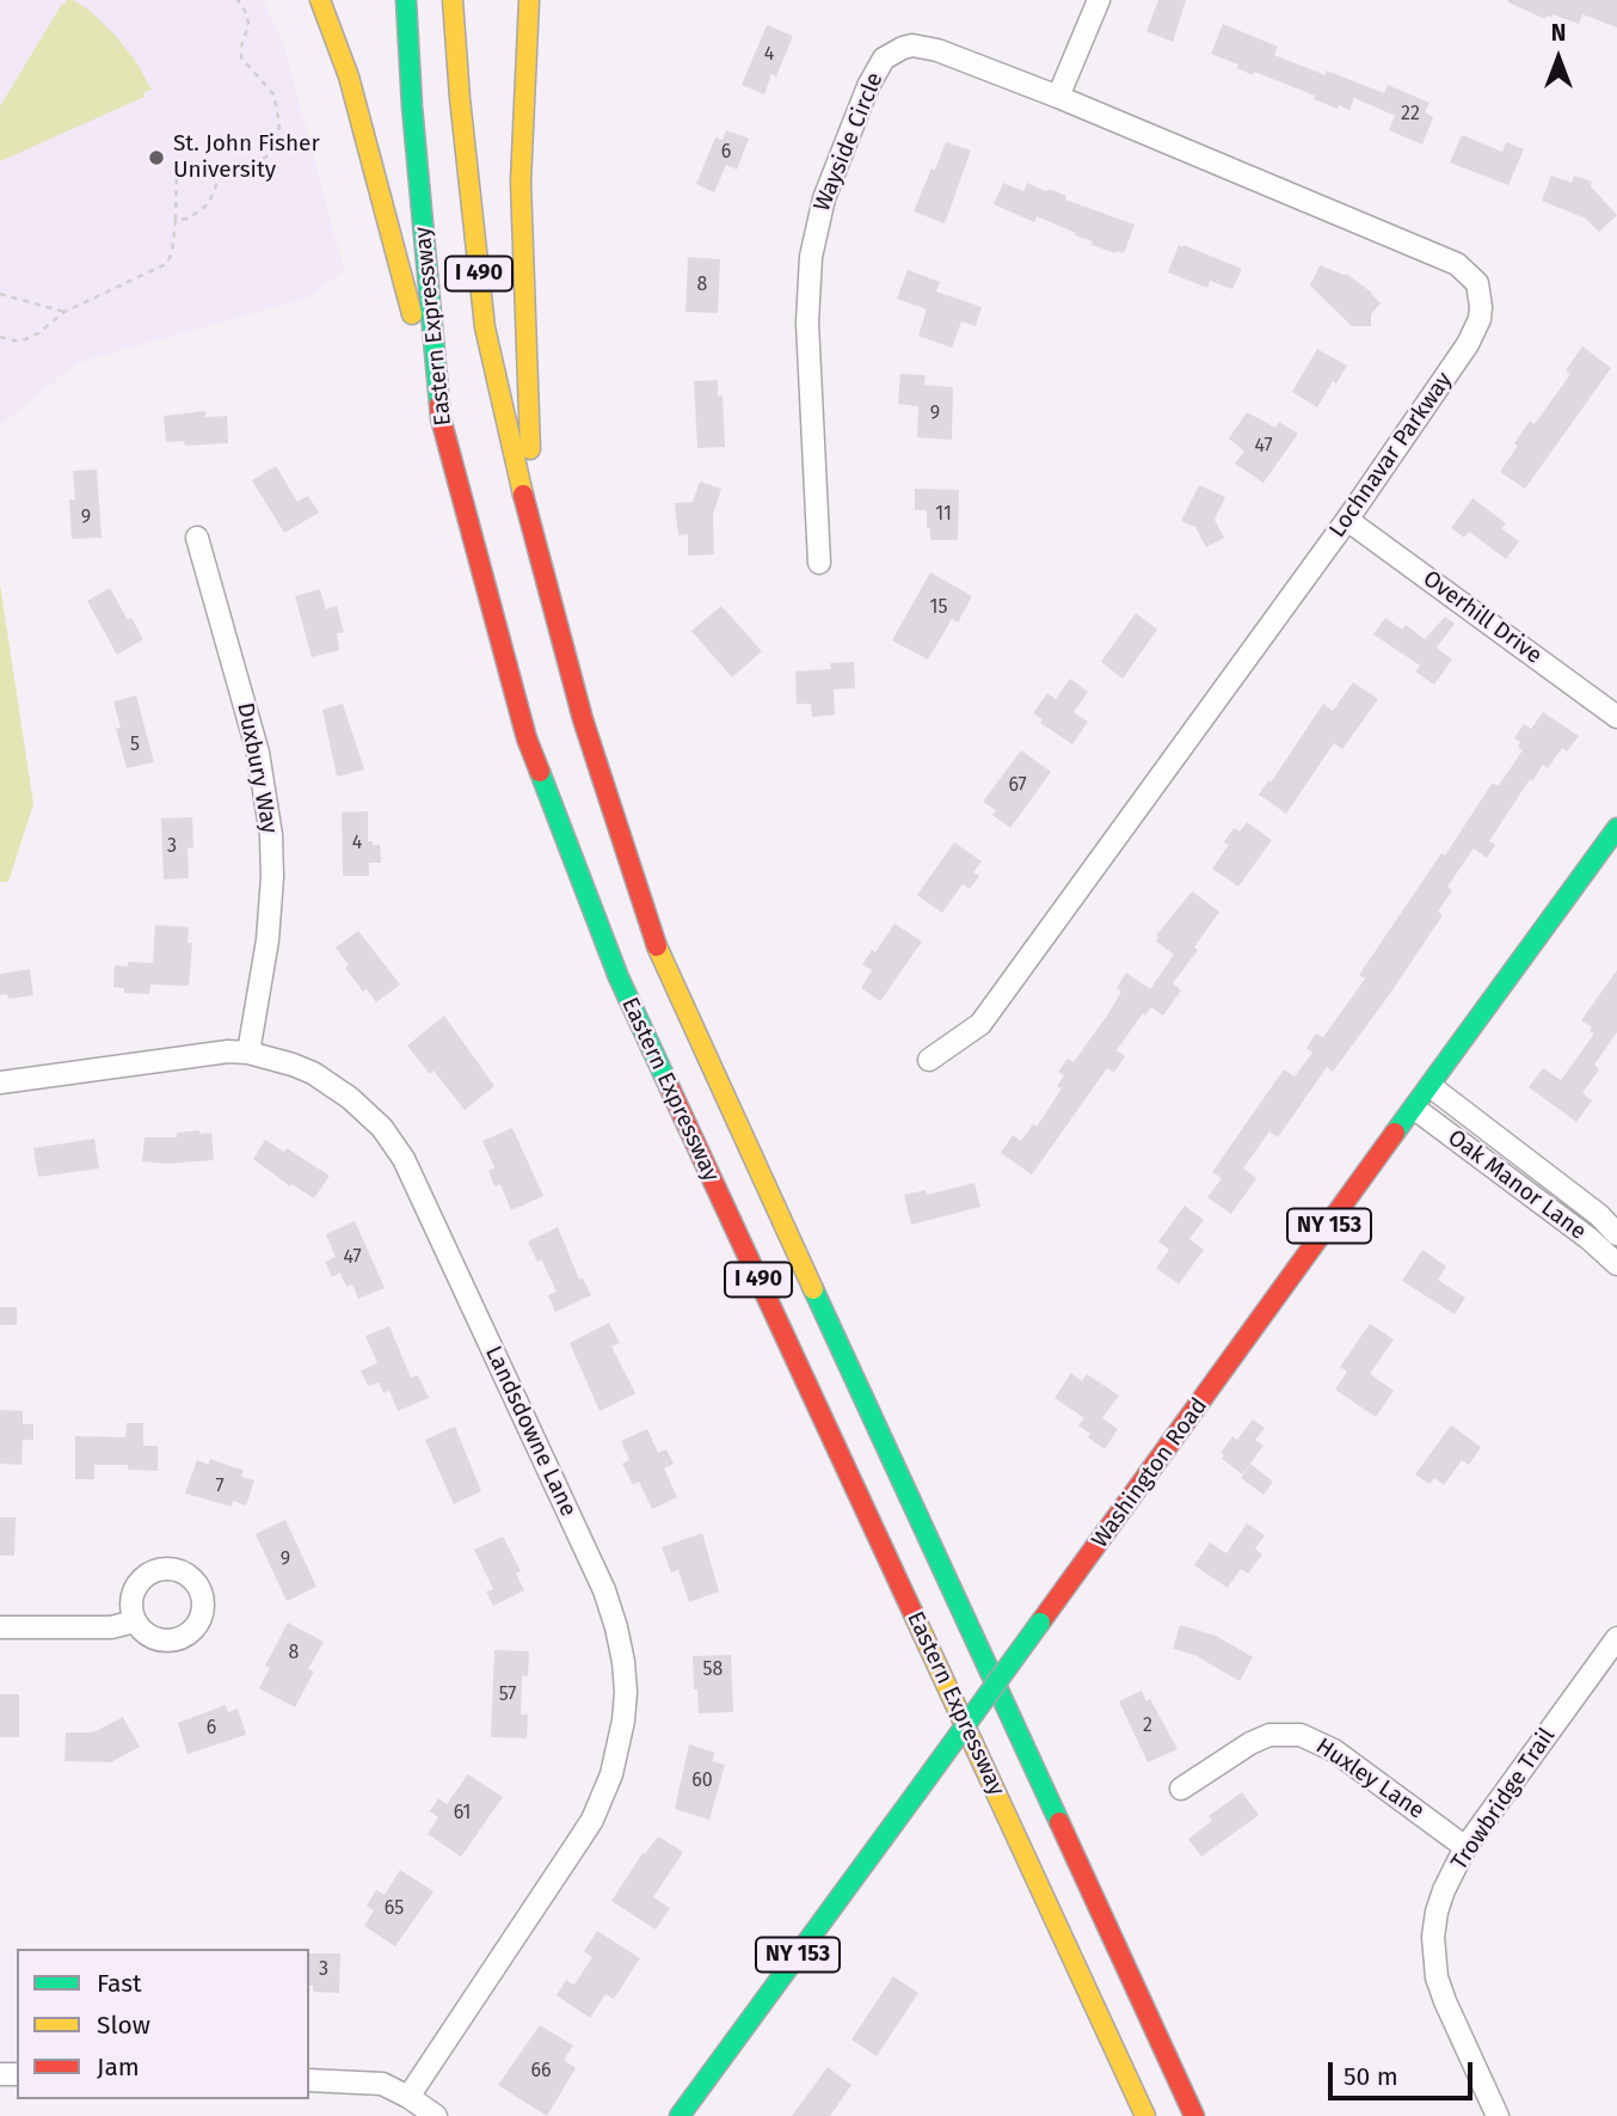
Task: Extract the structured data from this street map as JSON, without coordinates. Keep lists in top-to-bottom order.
{
  "streets": {
    "main road": [
      "I 490",
      "Eastern Expressway",
      "NY 153",
      "Washington Road"
    ],
    "street": [
      "Wayside Circle",
      "Lochnavar Parkway",
      "Overhill Drive",
      "Duxbury Way",
      "Oak Manor Lane",
      "Landsdowne Lane",
      "Huxley Lane",
      "Trowbridge Trail"
    ]
  },
  "crossings": [
    ["Wayside Circle", "Lochnavar Parkway"],
    ["Lochnavar Parkway", "Overhill Drive"],
    ["Duxbury Way", "Landsdowne Lane"],
    ["Oak Manor Lane", "Washington Road"],
    ["Huxley Lane", "Trowbridge Trail"]
  ],
  "places": ["St. John Fisher University"],
  "house_numbers": [
    "4",
    "22",
    "6",
    "8",
    "9",
    "47",
    "11",
    "9",
    "15",
    "5",
    "67",
    "4",
    "3",
    "47",
    "7",
    "9",
    "8",
    "58",
    "57",
    "2",
    "6",
    "60",
    "61",
    "65",
    "3",
    "66"
  ],
  "legend": ["Fast", "Slow", "Jam"],
  "scale_bar": "50 m",
  "north": "top"
}
